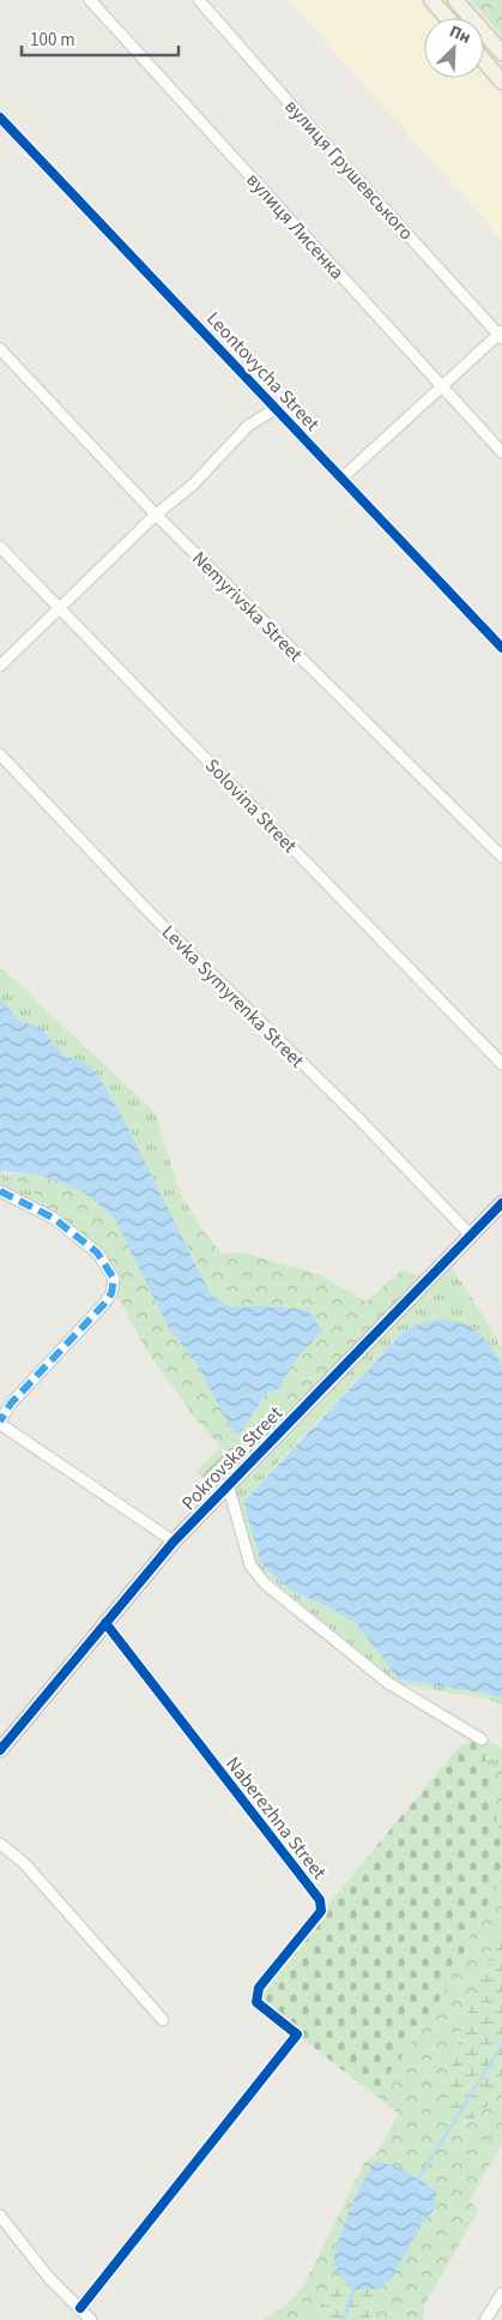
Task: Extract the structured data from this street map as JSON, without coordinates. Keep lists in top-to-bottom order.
{
  "streets": {
    "street": [
      "вулиця Грушевського",
      "вулиця Лисенка",
      "Leontovycha Street",
      "Nemyrivska Street",
      "Solovina Street",
      "Levka Symyrenka Street",
      "Pokrovska Street",
      "Naberezhna Street"
    ]
  },
  "crossings": [
    ["Levka Symyrenka Street", "Pokrovska Street"],
    ["Pokrovska Street", "Naberezhna Street"]
  ],
  "scale_bar": "100 m",
  "north": "top right"
}
